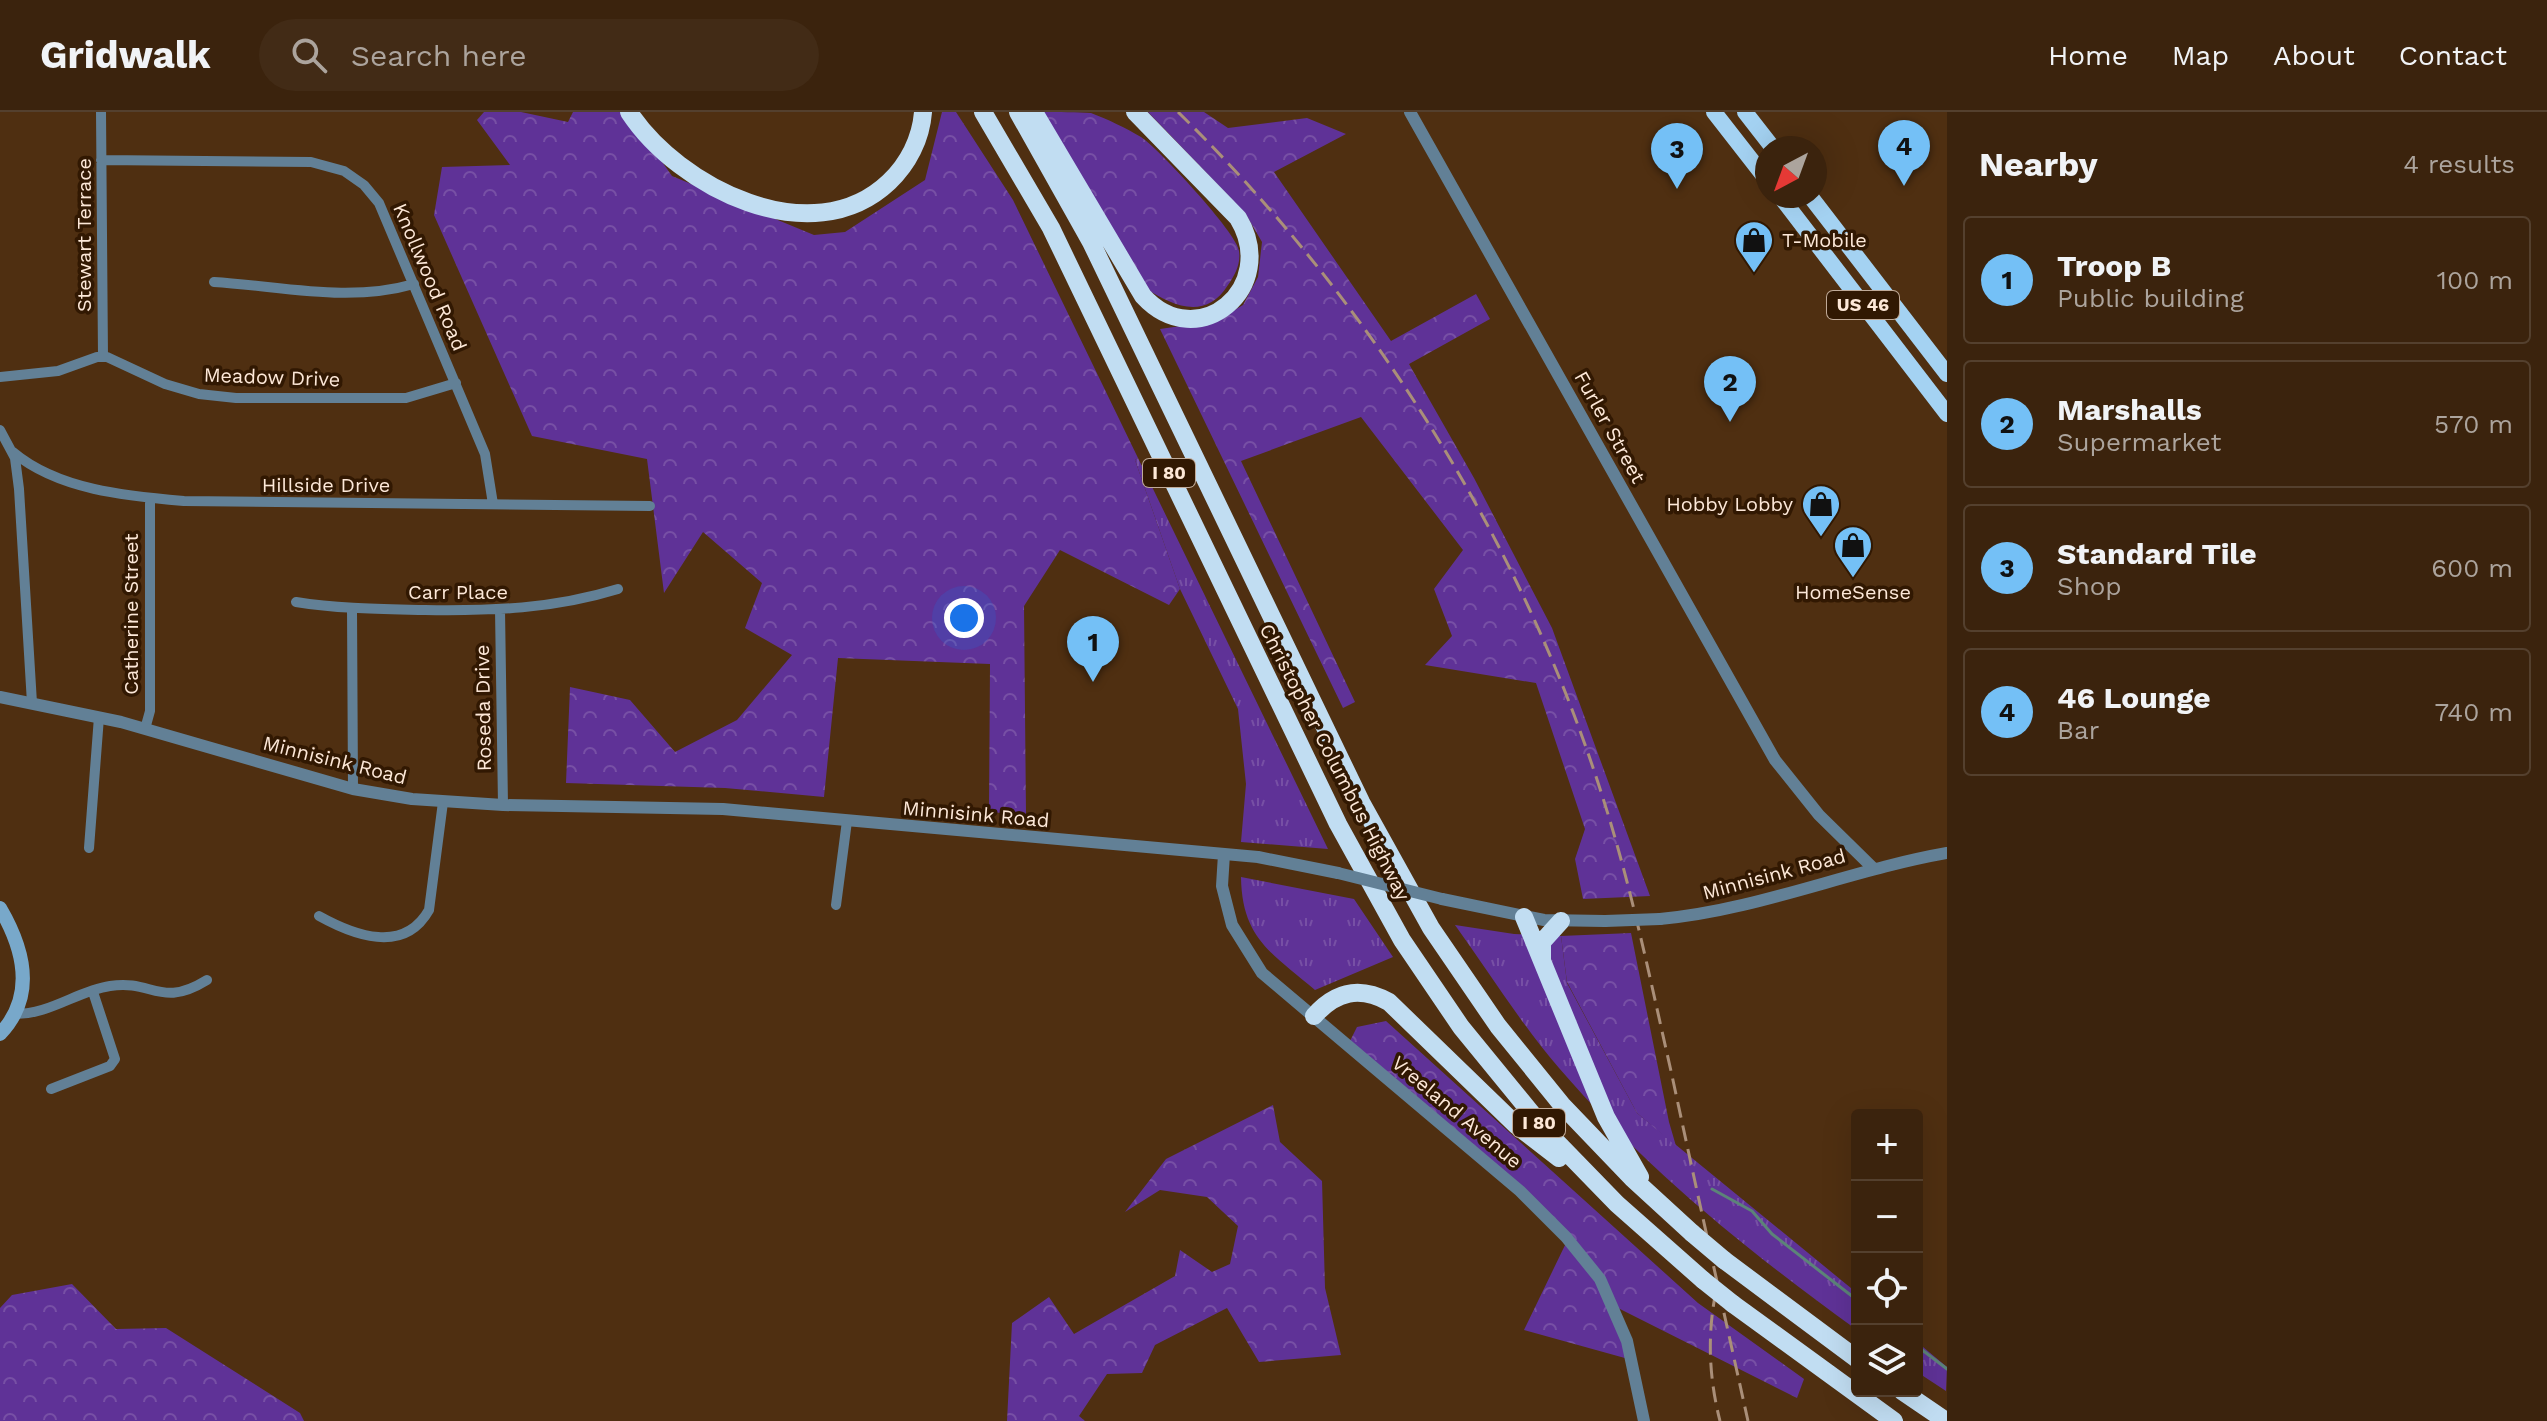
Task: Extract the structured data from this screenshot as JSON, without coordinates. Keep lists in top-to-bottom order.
{
  "streets": {
    "highway": ["US 46", "I 80", "Christopher Columbus Highway"],
    "street": [
      "Stewart Terrace",
      "Knollwood Road",
      "Meadow Drive",
      "Furler Street",
      "Hillside Drive",
      "Carr Place",
      "Catherine Street",
      "Roseda Drive",
      "Minnisink Road",
      "Vreeland Avenue"
    ]
  },
  "crossings": [
    ["Stewart Terrace", "Knollwood Road"],
    ["Stewart Terrace", "Meadow Drive"],
    ["Knollwood Road", "Meadow Drive"],
    ["Knollwood Road", "Hillside Drive"],
    ["Furler Street", "Minnisink Road"],
    ["Hillside Drive", "Catherine Street"],
    ["Carr Place", "Roseda Drive"],
    ["Catherine Street", "Minnisink Road"],
    ["Roseda Drive", "Minnisink Road"],
    ["Minnisink Road", "Vreeland Avenue"]
  ],
  "places": {
    "shop": ["T-Mobile", "Hobby Lobby", "HomeSense"]
  },
  "north": "bottom left",
  "page": {
    "header": "Gridwalk",
    "search": "Search here",
    "nav": [
      "Home",
      "Map",
      "About",
      "Contact"
    ],
    "heading": ["Nearby", "4 results"],
    "pins": [
      "4",
      "3",
      "2",
      "1"
    ],
    "list": [
      {
        "mark": "1",
        "name": "Troop B",
        "note": "Public building",
        "value": "100 m"
      },
      {
        "mark": "2",
        "name": "Marshalls",
        "note": "Supermarket",
        "value": "570 m"
      },
      {
        "mark": "3",
        "name": "Standard Tile",
        "note": "Shop",
        "value": "600 m"
      },
      {
        "mark": "4",
        "name": "46 Lounge",
        "note": "Bar",
        "value": "740 m"
      }
    ],
    "map_buttons": ["+", "−"]
  }
}
